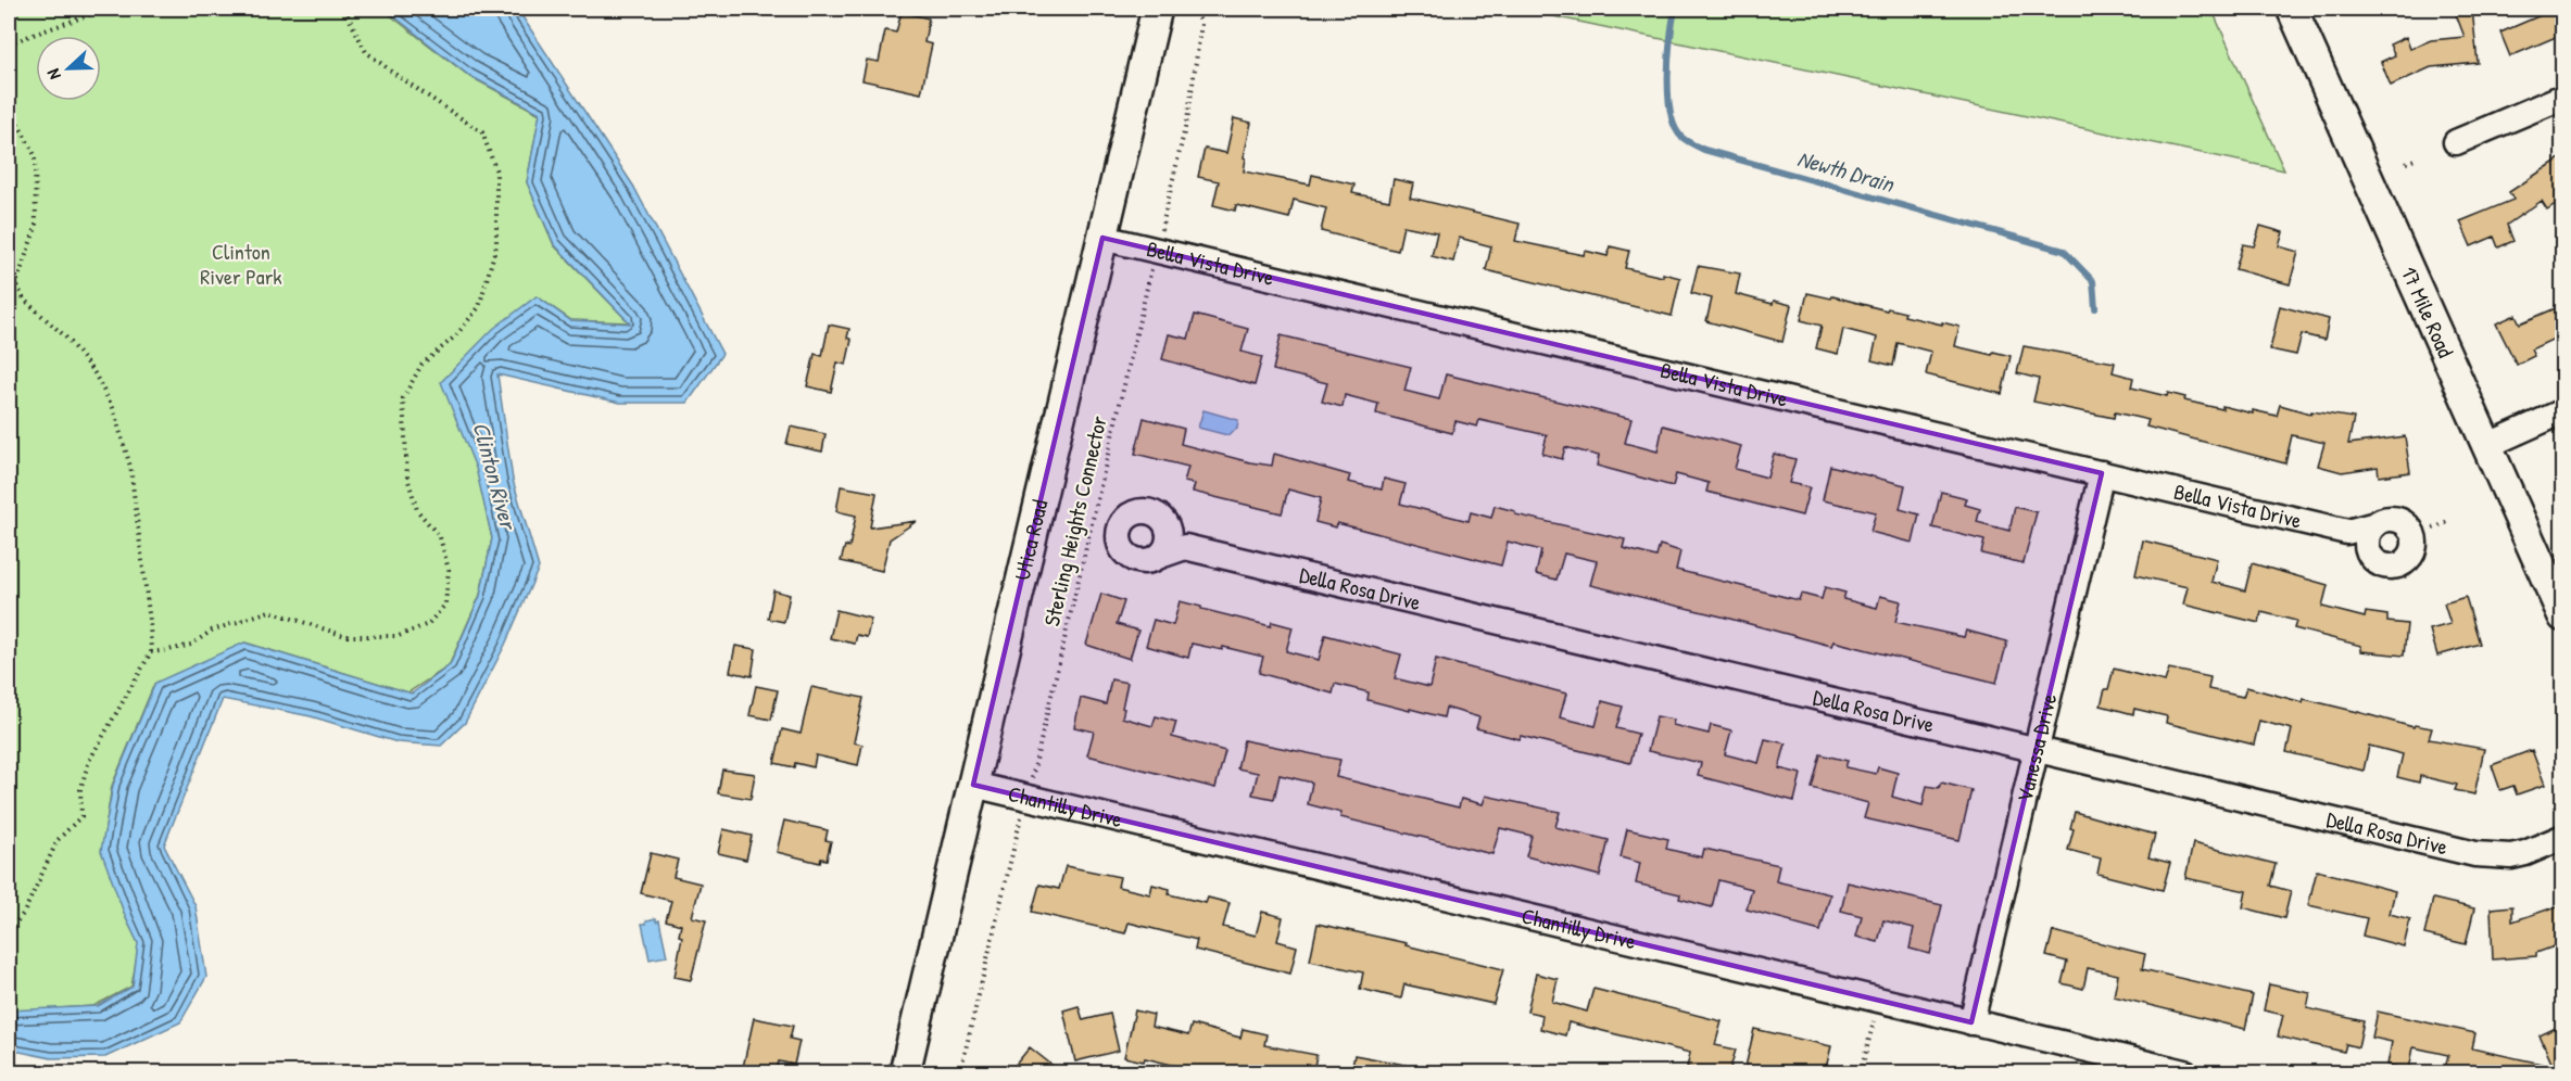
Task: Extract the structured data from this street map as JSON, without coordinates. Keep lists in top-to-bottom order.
{
  "streets": {
    "street": [
      "Bella Vista Drive",
      "17 Mile Road",
      "Utica Road",
      "Della Rosa Drive",
      "Vanessa Drive",
      "Chantilly Drive"
    ],
    "path": ["Sterling Heights Connector"]
  },
  "crossings": [
    ["Bella Vista Drive", "Utica Road"],
    ["Bella Vista Drive", "Vanessa Drive"],
    ["Utica Road", "Chantilly Drive"],
    ["Della Rosa Drive", "Vanessa Drive"],
    ["Vanessa Drive", "Chantilly Drive"]
  ],
  "water": ["Newth Drain", "Clinton River"],
  "parks": ["Clinton River Park"],
  "north": "left"
}
